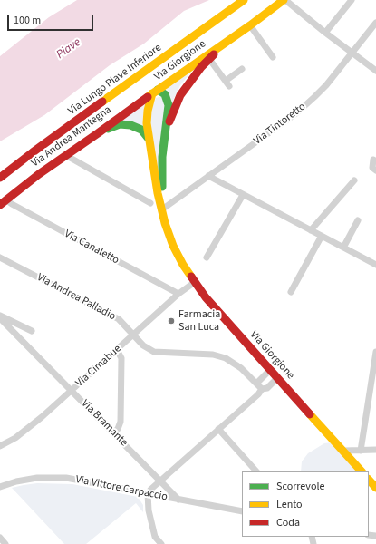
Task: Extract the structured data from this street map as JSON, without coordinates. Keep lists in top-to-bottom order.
{
  "streets": {
    "main road": ["Via Giorgione", "Via Lungo Piave Inferiore", "Via Andrea Mantegna"],
    "street": [
      "Via Tintoretto",
      "Via Canaletto",
      "Via Andrea Palladio",
      "Via Cimabue",
      "Via Bramante",
      "Via Vittore Carpaccio"
    ]
  },
  "crossings": [
    ["Via Giorgione", "Via Tintoretto"],
    ["Via Giorgione", "Via Andrea Mantegna"],
    ["Via Giorgione", "Via Cimabue"],
    ["Via Andrea Mantegna", "Via Canaletto"],
    ["Via Canaletto", "Via Cimabue"],
    ["Via Andrea Palladio", "Via Cimabue"],
    ["Via Cimabue", "Via Bramante"],
    ["Via Bramante", "Via Vittore Carpaccio"]
  ],
  "water": ["Piave"],
  "places": ["Farmacia San Luca"],
  "legend": ["Scorrevole", "Lento", "Coda"],
  "scale_bar": "100 m"
}
